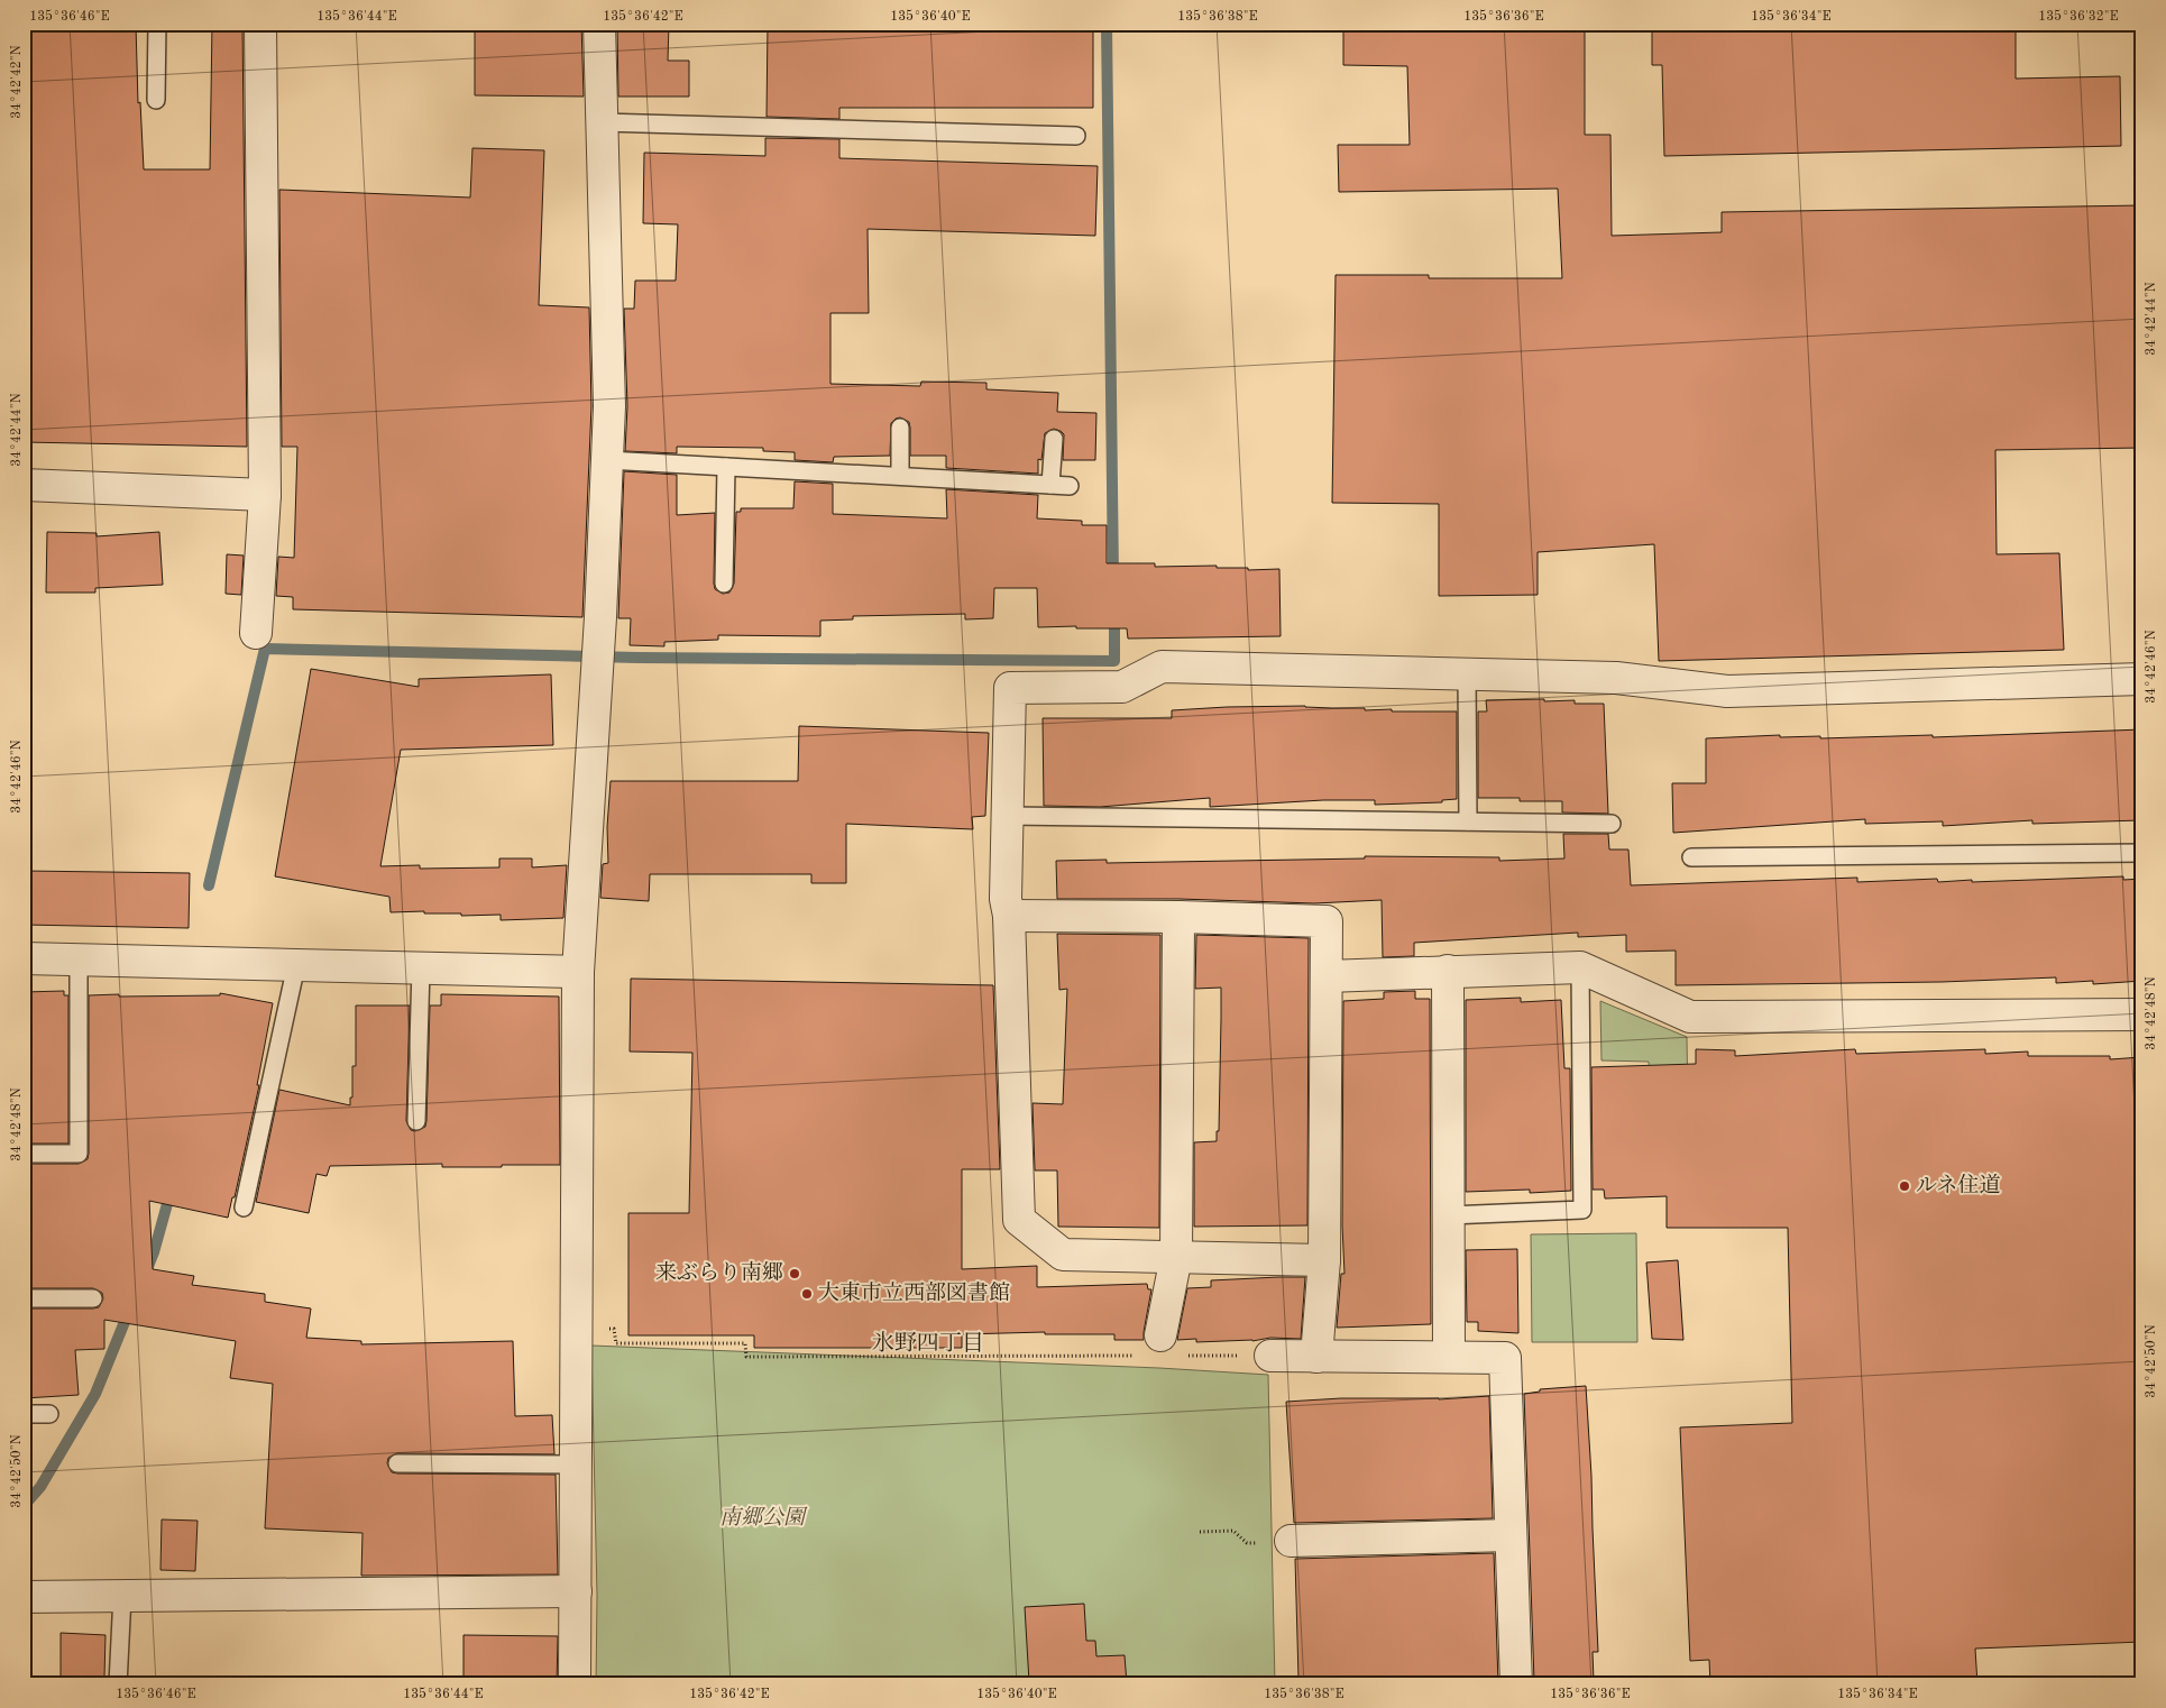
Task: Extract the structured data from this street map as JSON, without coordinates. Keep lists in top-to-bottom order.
{
  "districts": ["氷野四丁目"],
  "parks": ["南郷公園"],
  "places": ["ルネ住道", "来ぶらり南郷", "大東市立西部図書館"],
  "coordinates": [
    "135°36'46\"E",
    "135°36'44\"E",
    "135°36'42\"E",
    "135°36'40\"E",
    "135°36'38\"E",
    "135°36'36\"E",
    "135°36'34\"E",
    "135°36'32\"E",
    "34°42'42\"N",
    "34°42'44\"N",
    "34°42'46\"N",
    "34°42'48\"N",
    "34°42'50\"N"
  ]
}
